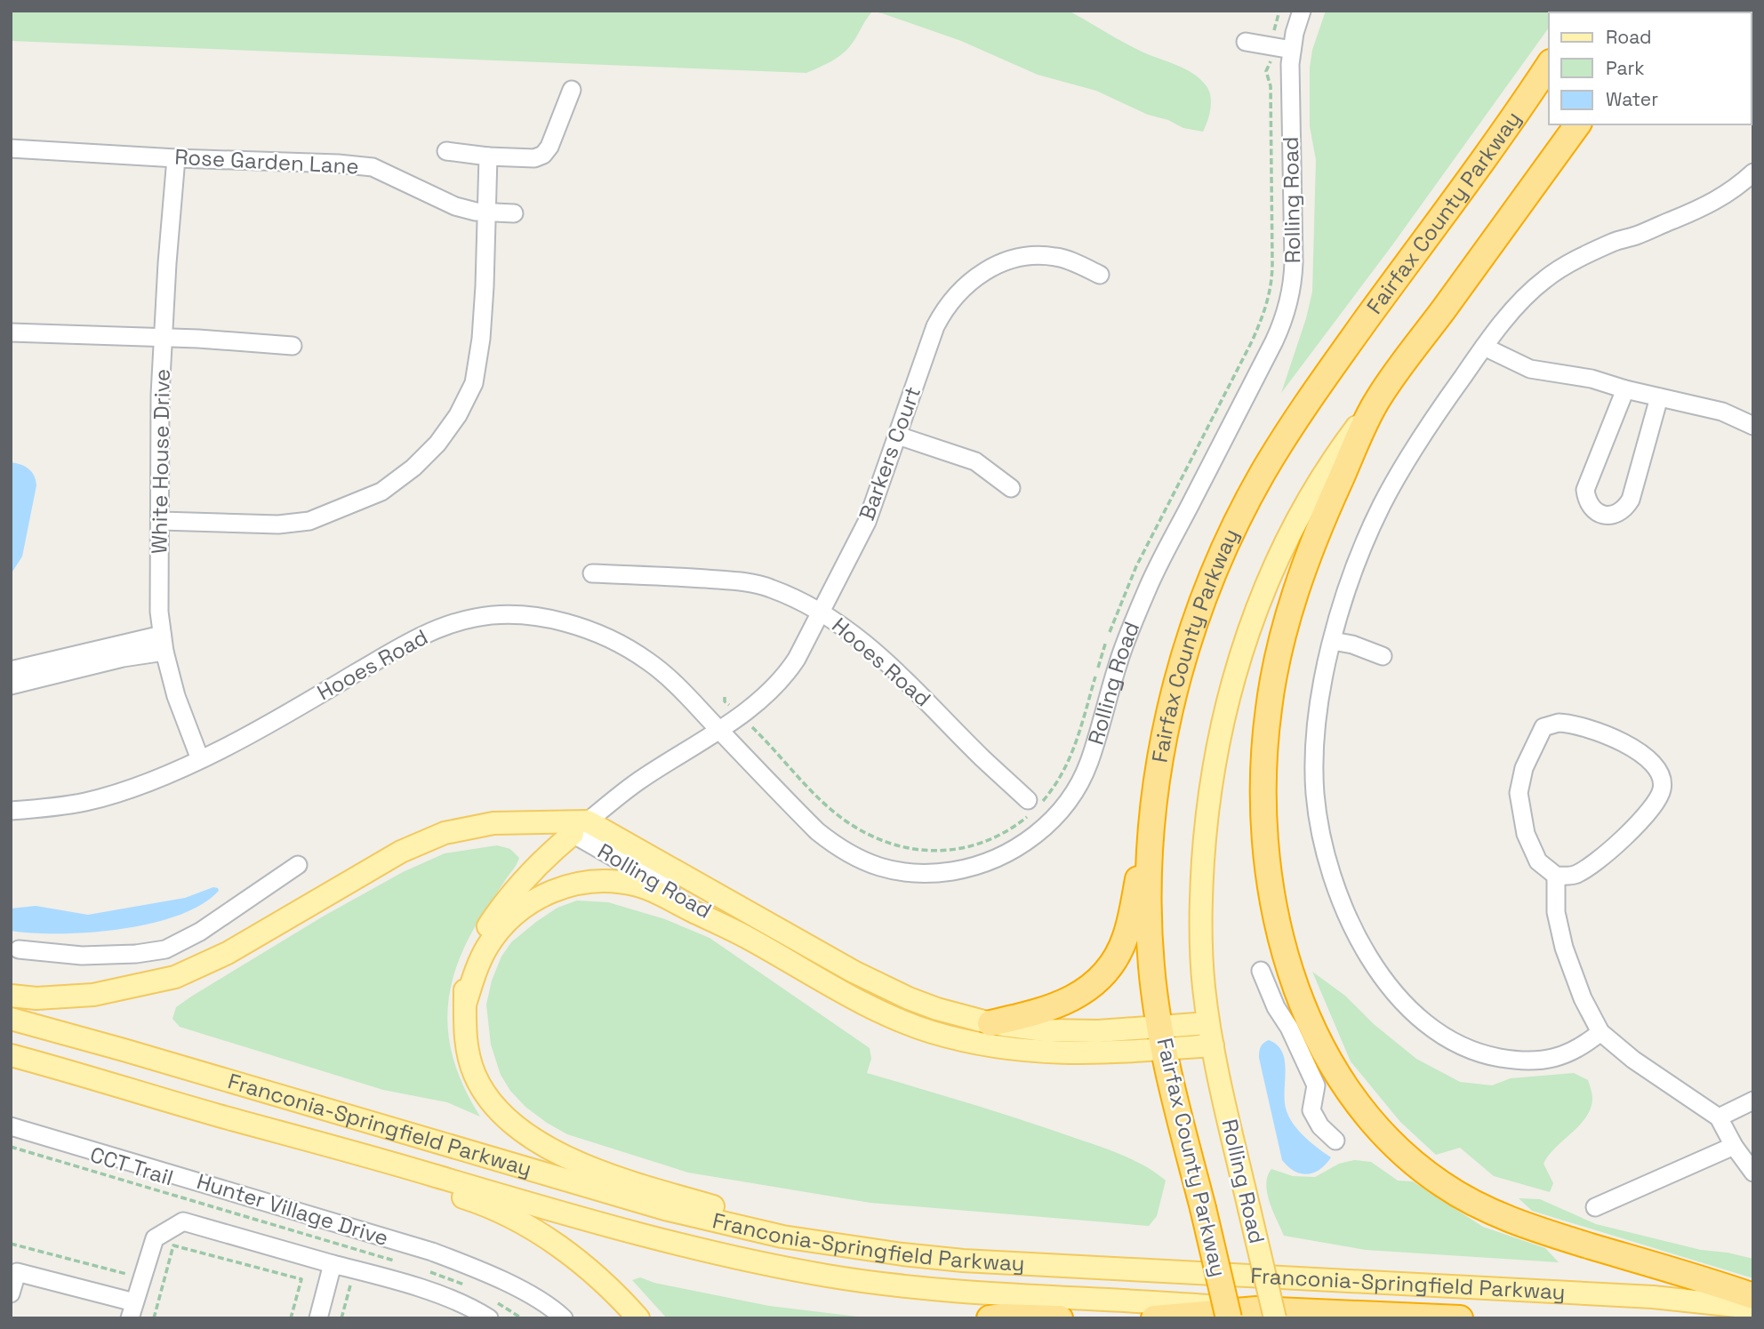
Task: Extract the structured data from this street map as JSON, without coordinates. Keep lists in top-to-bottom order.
{
  "streets": {
    "highway": ["Fairfax County Parkway"],
    "main road": ["Rolling Road", "Franconia-Springfield Parkway"],
    "street": [
      "Rose Garden Lane",
      "Barkers Court",
      "White House Drive",
      "Hooes Road",
      "Hunter Village Drive"
    ],
    "path": ["CCT Trail"]
  },
  "crossings": [
    ["Rose Garden Lane", "White House Drive"],
    ["Rolling Road", "Fairfax County Parkway"],
    ["Rolling Road", "Barkers Court"],
    ["Rolling Road", "Hooes Road"],
    ["Rolling Road", "Franconia-Springfield Parkway"],
    ["Barkers Court", "Hooes Road"],
    ["White House Drive", "Hooes Road"]
  ],
  "legend": ["Road", "Park", "Water"]
}
